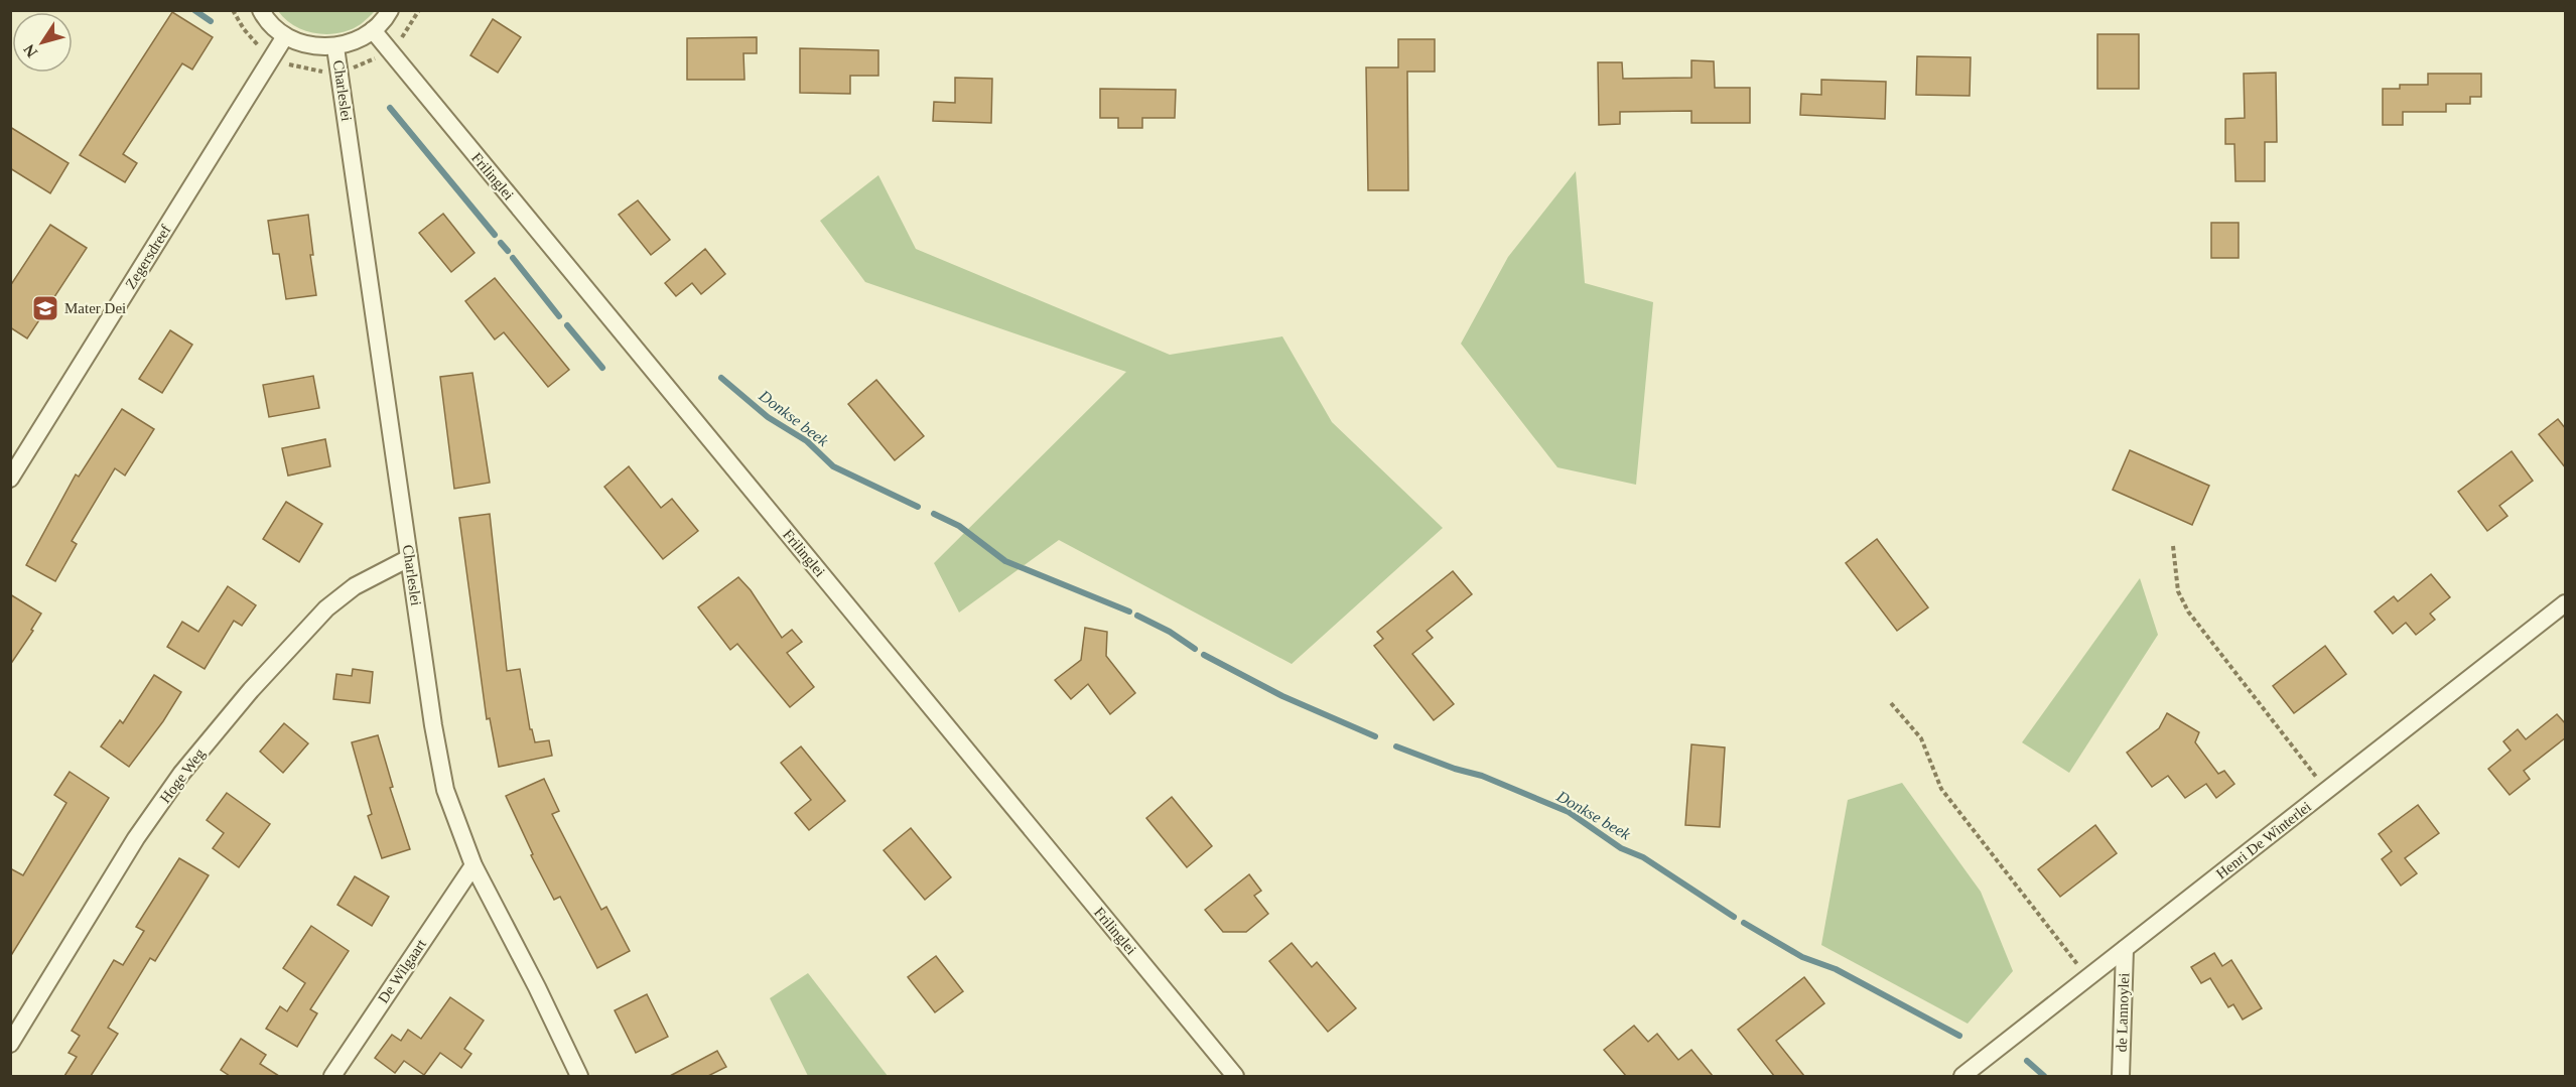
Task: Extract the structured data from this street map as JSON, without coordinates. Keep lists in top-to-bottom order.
{
  "streets": {
    "street": [
      "Charleslei",
      "Frilinglei",
      "Zegersdreef",
      "Hoge Weg",
      "Henri De Winterlei",
      "De Wilgaart",
      "de Lannoylei"
    ]
  },
  "crossings": [
    ["Charleslei", "Hoge Weg"],
    ["Charleslei", "De Wilgaart"],
    ["Henri De Winterlei", "de Lannoylei"]
  ],
  "water": ["Donkse beek"],
  "places": {
    "school or university": ["Mater Dei"]
  },
  "north": "bottom left"
}
